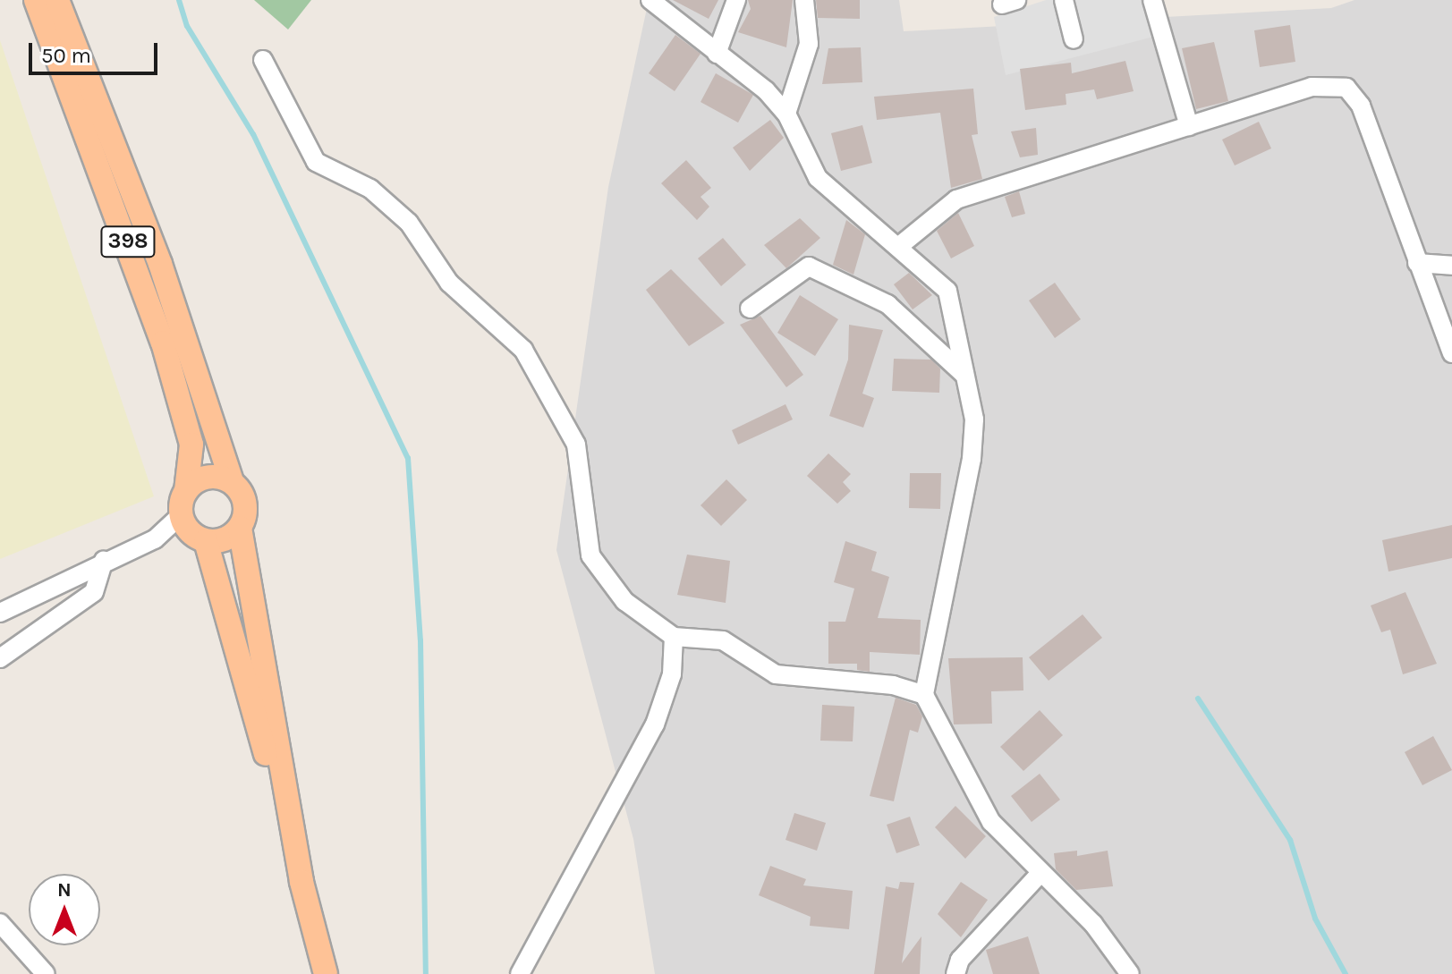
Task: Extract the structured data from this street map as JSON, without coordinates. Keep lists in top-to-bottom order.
{
  "streets": {
    "main road": ["398"]
  },
  "scale_bar": "50 m",
  "north": "top"
}
